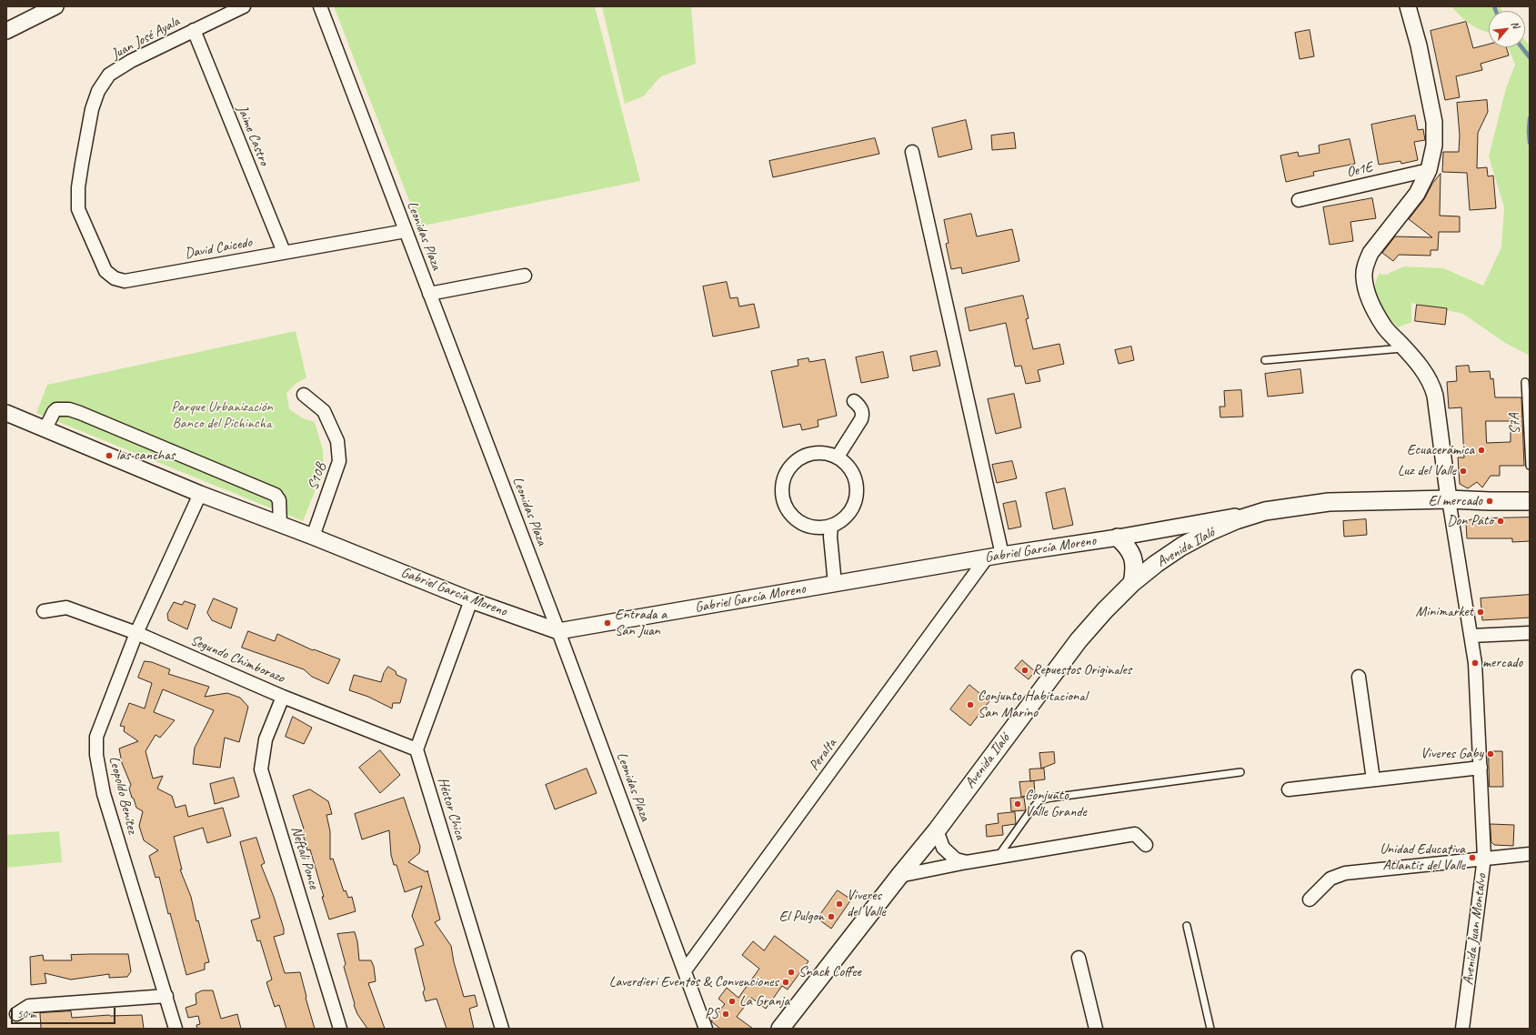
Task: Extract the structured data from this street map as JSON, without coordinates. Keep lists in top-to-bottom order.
{
  "streets": {
    "main road": ["Avenida Ilaló", "Gabriel García Moreno"],
    "street": [
      "Juan José Ayala",
      "Jaime Castro",
      "Oe1E",
      "Leonidas Plaza",
      "David Caicedo",
      "S10B",
      "Segundo Chimborazo",
      "Peralta",
      "Leopoldo Benítez",
      "Héctor Chica",
      "Neftali Ponce",
      "Avenida Juan Montalvo"
    ],
    "lane": ["S7A"]
  },
  "crossings": [
    ["Juan José Ayala", "Jaime Castro"],
    ["Juan José Ayala", "David Caicedo"],
    ["Jaime Castro", "David Caicedo"],
    ["Oe1E", "Avenida Juan Montalvo"],
    ["Leonidas Plaza", "David Caicedo"],
    ["Leonidas Plaza", "Gabriel García Moreno"],
    ["Leonidas Plaza", "Peralta"],
    ["S10B", "Gabriel García Moreno"],
    ["Avenida Ilaló", "Gabriel García Moreno"],
    ["Gabriel García Moreno", "Peralta"],
    ["Gabriel García Moreno", "Leopoldo Benítez"],
    ["Gabriel García Moreno", "Avenida Juan Montalvo"],
    ["Segundo Chimborazo", "Leopoldo Benítez"],
    ["Segundo Chimborazo", "Héctor Chica"],
    ["Segundo Chimborazo", "Neftali Ponce"]
  ],
  "parks": ["Parque Urbanización Banco del Pichincha"],
  "places": [
    "Ecuacerámica",
    "las canchas",
    "Luz del Valle",
    "El mercado",
    "Don Pato",
    "Minimarket",
    "Entrada a San Juan",
    "mercado",
    "Repuestos Originales",
    "Conjunto Habitacional San Maríno",
    "Viveres Gaby",
    "Conjunto Valle Grande",
    "Unidad Educativa Atlantis del Valle",
    "Viveres del Valle",
    "El Pulgon",
    "Snack Coffee",
    "Laverdieri Eventos & Convenciones",
    "La Granja",
    "PS"
  ],
  "scale_bar": "50 m",
  "north": "top right"
}
